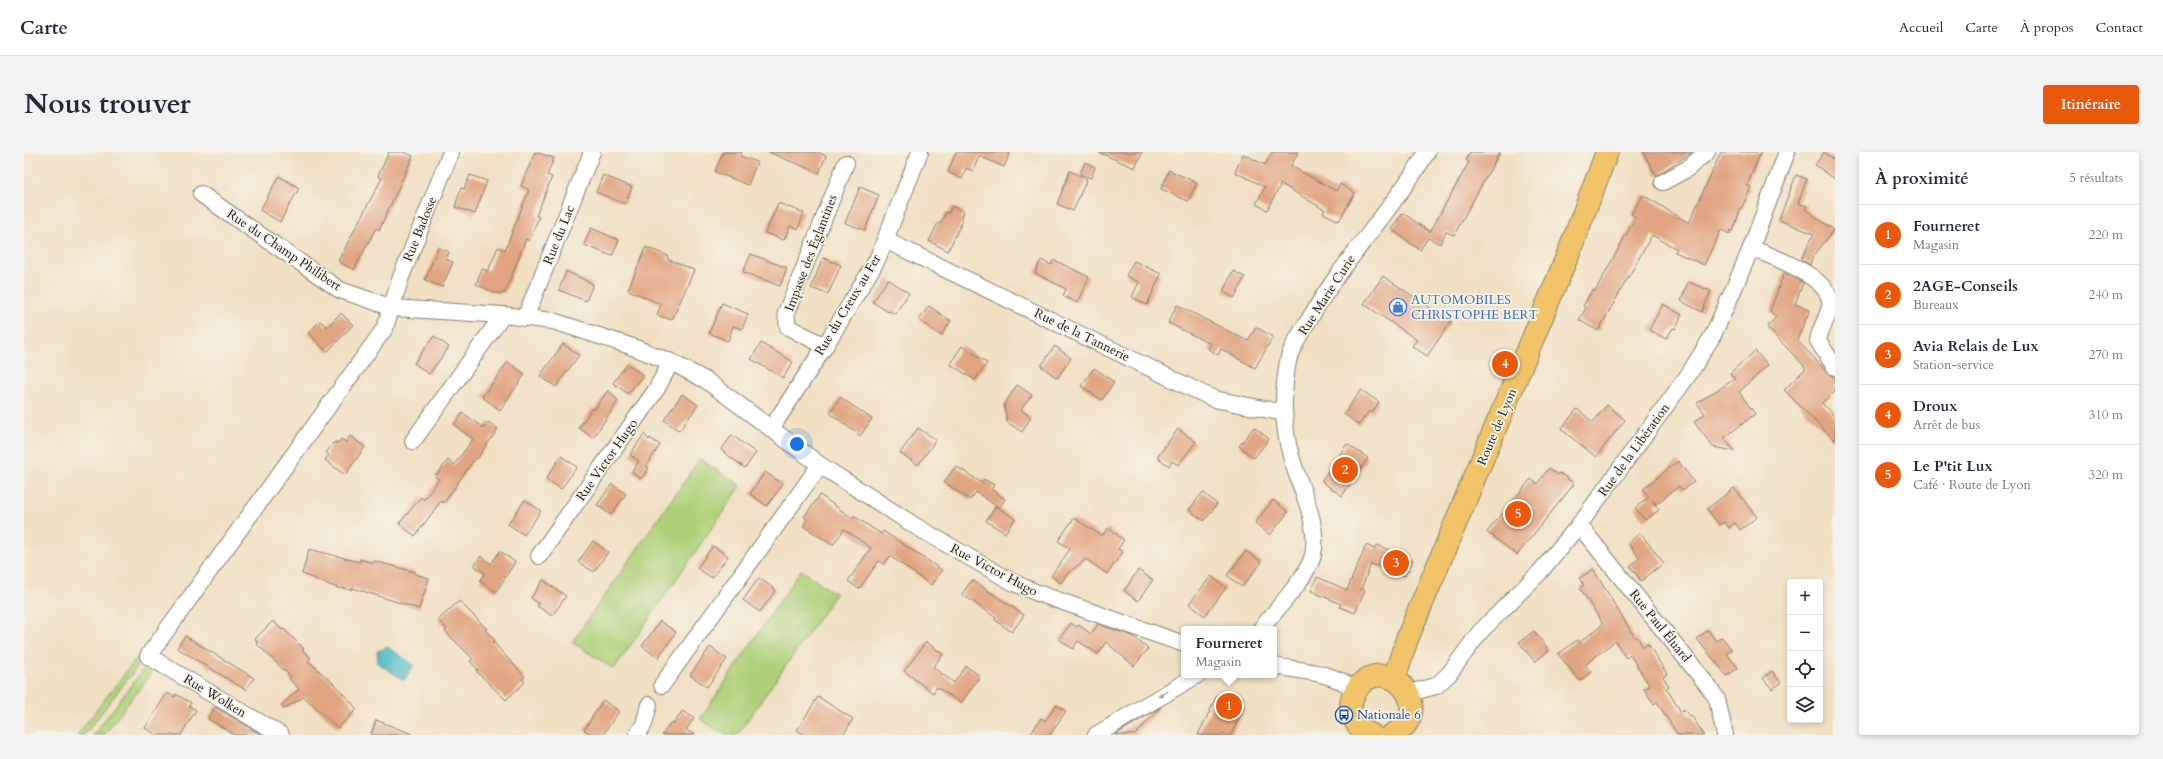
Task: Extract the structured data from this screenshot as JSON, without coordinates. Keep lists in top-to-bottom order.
{
  "streets": {
    "main road": ["Route de Lyon"],
    "street": [
      "Rue Badosse",
      "Rue du Lac",
      "Rue du Champ Philibert",
      "Impasse des Églantines",
      "Rue Marie Curie",
      "Rue du Creux au Fer",
      "Rue de la Tannerie",
      "Rue de la Libération",
      "Rue Victor Hugo",
      "Rue Paul Éluard",
      "Rue Wolken"
    ]
  },
  "crossings": [
    ["Rue Badosse", "Rue du Champ Philibert"],
    ["Rue Badosse", "Rue Victor Hugo"],
    ["Rue Badosse", "Rue Wolken"],
    ["Rue du Lac", "Rue Victor Hugo"],
    ["Rue du Champ Philibert", "Rue Victor Hugo"],
    ["Impasse des Églantines", "Rue du Creux au Fer"],
    ["Rue Marie Curie", "Rue de la Tannerie"],
    ["Rue du Creux au Fer", "Rue de la Tannerie"],
    ["Rue du Creux au Fer", "Rue Victor Hugo"],
    ["Route de Lyon", "Rue de la Libération"],
    ["Rue de la Libération", "Rue Paul Éluard"]
  ],
  "places": {
    "shop": ["AUTOMOBILES CHRISTOPHE BERT"],
    "bus stop": ["Nationale 6"]
  },
  "page": {
    "header": "Carte",
    "nav": [
      "Accueil",
      "Carte",
      "À propos",
      "Contact"
    ],
    "title": "Nous trouver",
    "buttons": "Itinéraire",
    "heading": ["À proximité", "5 résultats"],
    "list": [
      {
        "mark": "1",
        "name": "Fourneret",
        "note": "Magasin",
        "value": "220 m"
      },
      {
        "mark": "2",
        "name": "2AGE-Conseils",
        "note": "Bureaux",
        "value": "240 m"
      },
      {
        "mark": "3",
        "name": "Avia Relais de Lux",
        "note": "Station-service",
        "value": "270 m"
      },
      {
        "mark": "4",
        "name": "Droux",
        "note": "Arrêt de bus",
        "value": "310 m"
      },
      {
        "mark": "5",
        "name": "Le P'tit Lux",
        "note": "Café · Route de Lyon",
        "value": "320 m"
      }
    ],
    "pins": [
      "4",
      "2",
      "5",
      "3",
      "1"
    ],
    "map_buttons": ["+", "−"],
    "popup": ["Fourneret", "Magasin"]
  }
}
